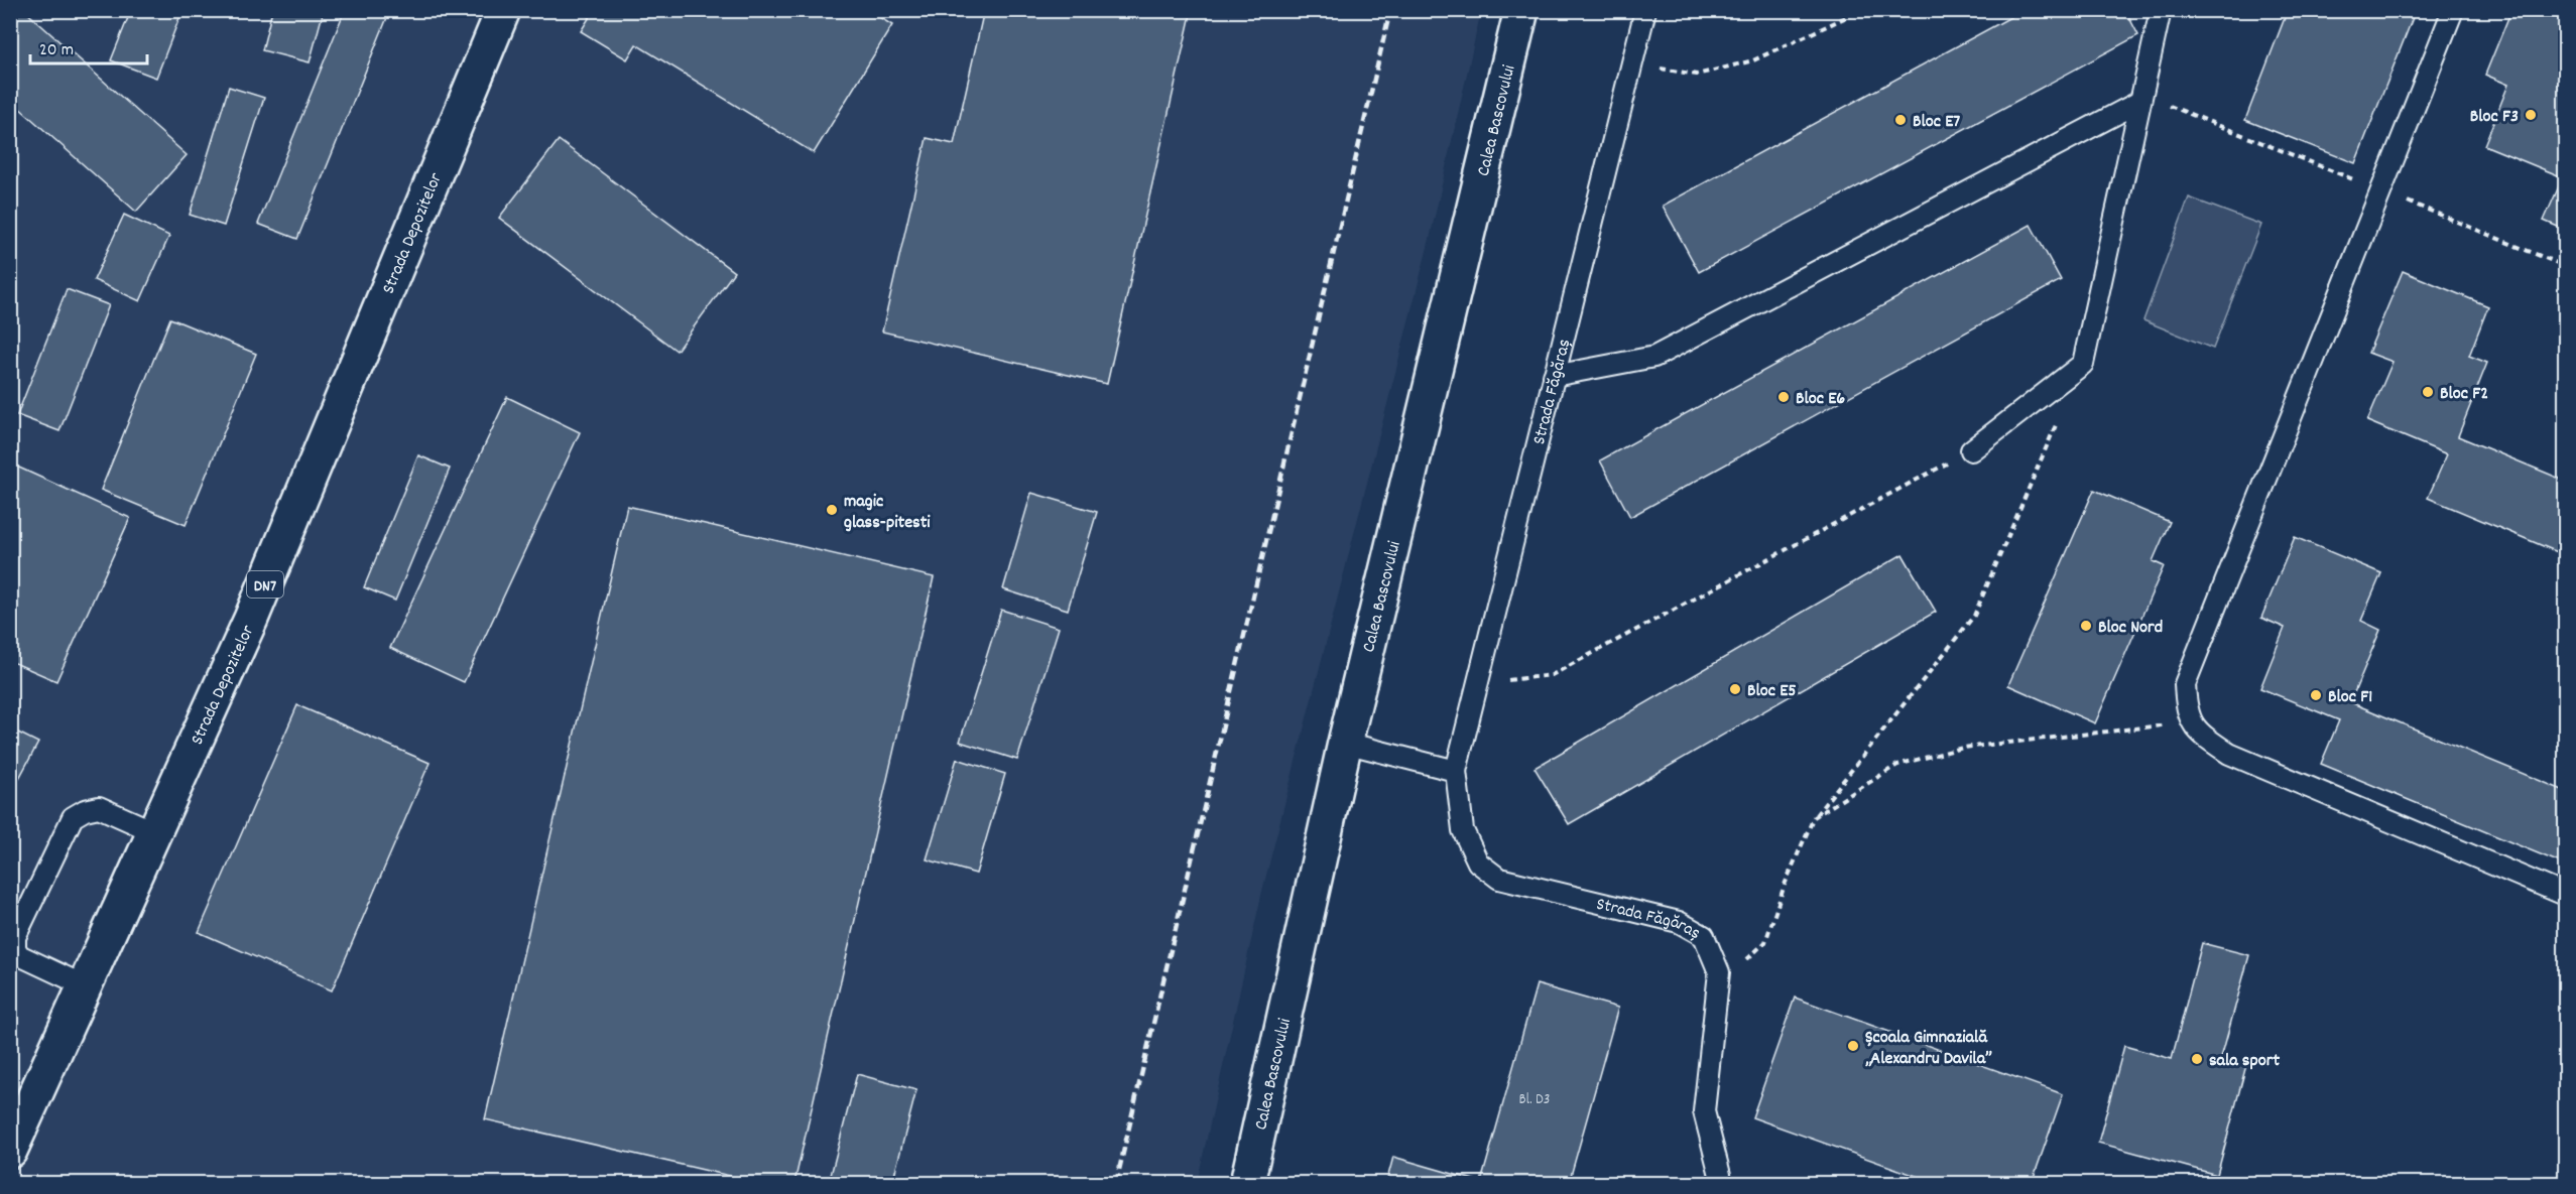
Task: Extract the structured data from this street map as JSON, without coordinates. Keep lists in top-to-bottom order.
{
  "streets": {
    "main road": ["Calea Bascovului", "Strada Depozitelor", "DN7"],
    "lane": ["Strada Făgăraș"]
  },
  "places": [
    "Bloc F3",
    "Bloc E7",
    "Bloc F2",
    "Bloc E6",
    "magic glass-pitesti",
    "Bloc Nord",
    "Bloc E5",
    "Bloc F1",
    "Școala Gimnazială „Alexandru Davila”",
    "sala sport"
  ],
  "house_numbers": ["Bl. D3"],
  "scale_bar": "20 m"
}
